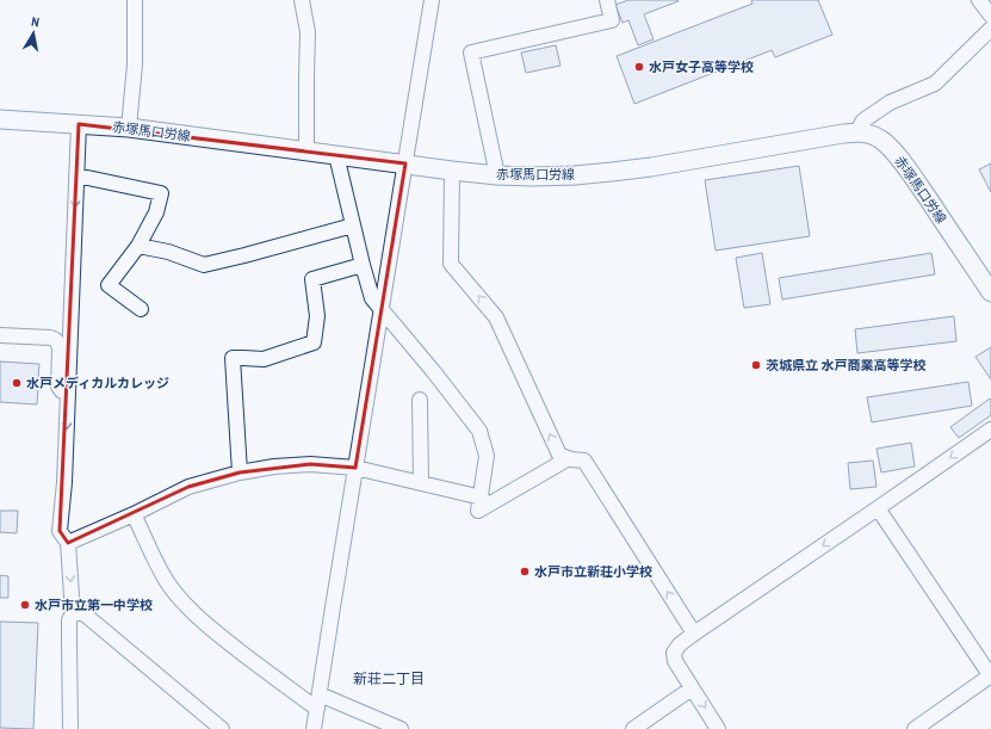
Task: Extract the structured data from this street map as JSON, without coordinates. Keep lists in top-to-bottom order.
{
  "streets": {
    "main road": ["赤塚馬口労線"]
  },
  "districts": ["新荘二丁目"],
  "places": [
    "水戸女子高等学校",
    "茨城県立 水戸商業高等学校",
    "水戸メディカルカレッジ",
    "水戸市立新荘小学校",
    "水戸市立第一中学校"
  ],
  "north": "top"
}
